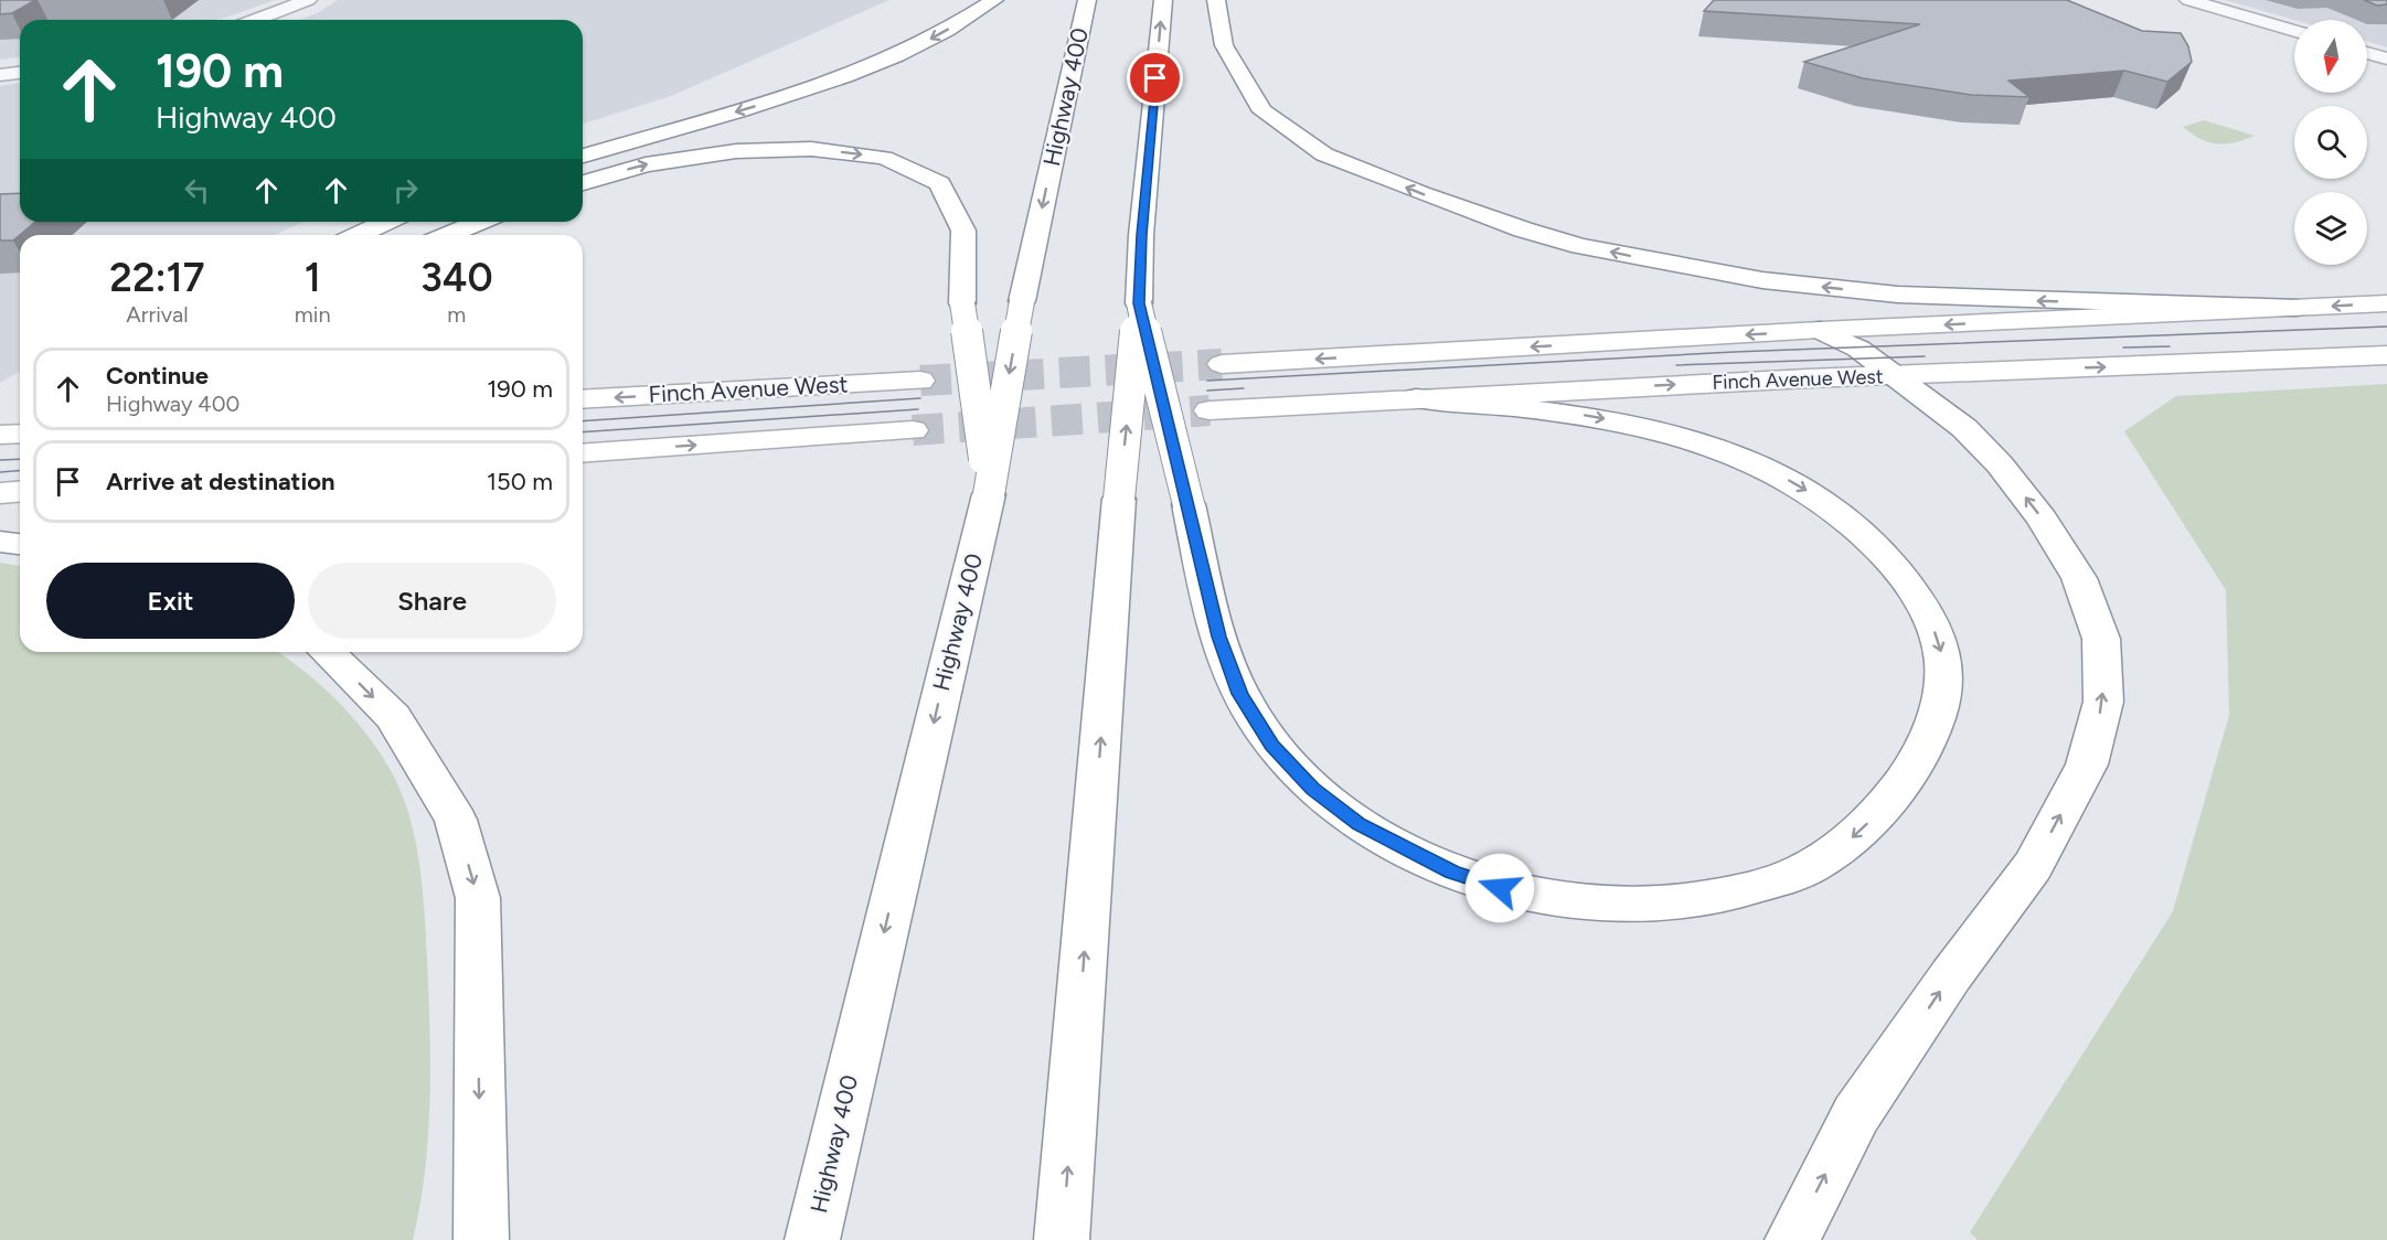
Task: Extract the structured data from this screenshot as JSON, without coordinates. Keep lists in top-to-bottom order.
{
  "streets": {
    "main road": ["Highway 400", "Finch Avenue West"]
  },
  "north": "bottom",
  "page": {
    "turn": ["190 m", "Highway 400"],
    "eta": [
      "22:17",
      "Arrival",
      "1",
      "min",
      "340",
      "m"
    ],
    "list": [
      {
        "name": "Continue",
        "note": "Highway 400",
        "value": "190 m"
      },
      {
        "name": "Arrive at destination",
        "value": "150 m"
      }
    ],
    "buttons": ["Exit", "Share"]
  }
}
